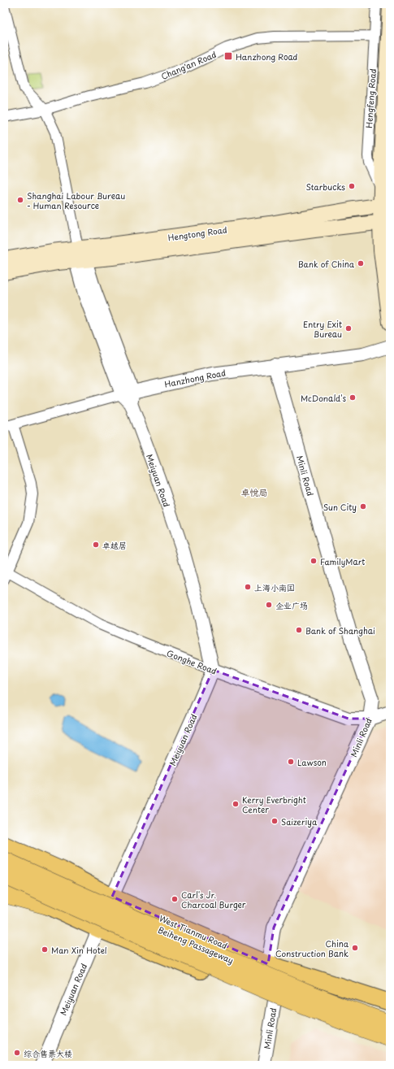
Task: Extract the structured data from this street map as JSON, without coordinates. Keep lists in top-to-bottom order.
{
  "streets": {
    "highway": ["Beiheng Passageway"],
    "main road": ["Hengfeng Road", "Hengtong Road", "West Tianmu Road"],
    "street": [
      "Chang'an Road",
      "Hanzhong Road",
      "Minli Road",
      "Meiyuan Road",
      "Gonghe Road"
    ]
  },
  "crossings": [
    ["Chang'an Road", "Hengfeng Road"],
    ["Chang'an Road", "Meiyuan Road"],
    ["Hengfeng Road", "Hengtong Road"],
    ["Hengtong Road", "Meiyuan Road"],
    ["Hanzhong Road", "Minli Road"],
    ["Hanzhong Road", "Meiyuan Road"],
    ["Minli Road", "Gonghe Road"],
    ["Minli Road", "West Tianmu Road"],
    ["Meiyuan Road", "Gonghe Road"],
    ["Meiyuan Road", "West Tianmu Road"]
  ],
  "districts": ["卓悦局"],
  "places": {
    "transit": ["Hanzhong Road"],
    "other": [
      "Starbucks",
      "Shanghai Labour Bureau - Human Resource",
      "Bank of China",
      "Entry Exit Bureau",
      "McDonald's",
      "Sun City",
      "卓越居",
      "FamilyMart",
      "上海小南国",
      "企业广场",
      "Bank of Shanghai",
      "Lawson",
      "Kerry Everbright Center",
      "Saizeriya",
      "Carl's Jr. Charcoal Burger",
      "China Construction Bank",
      "Man Xin Hotel",
      "综合售票大楼"
    ]
  }
}
